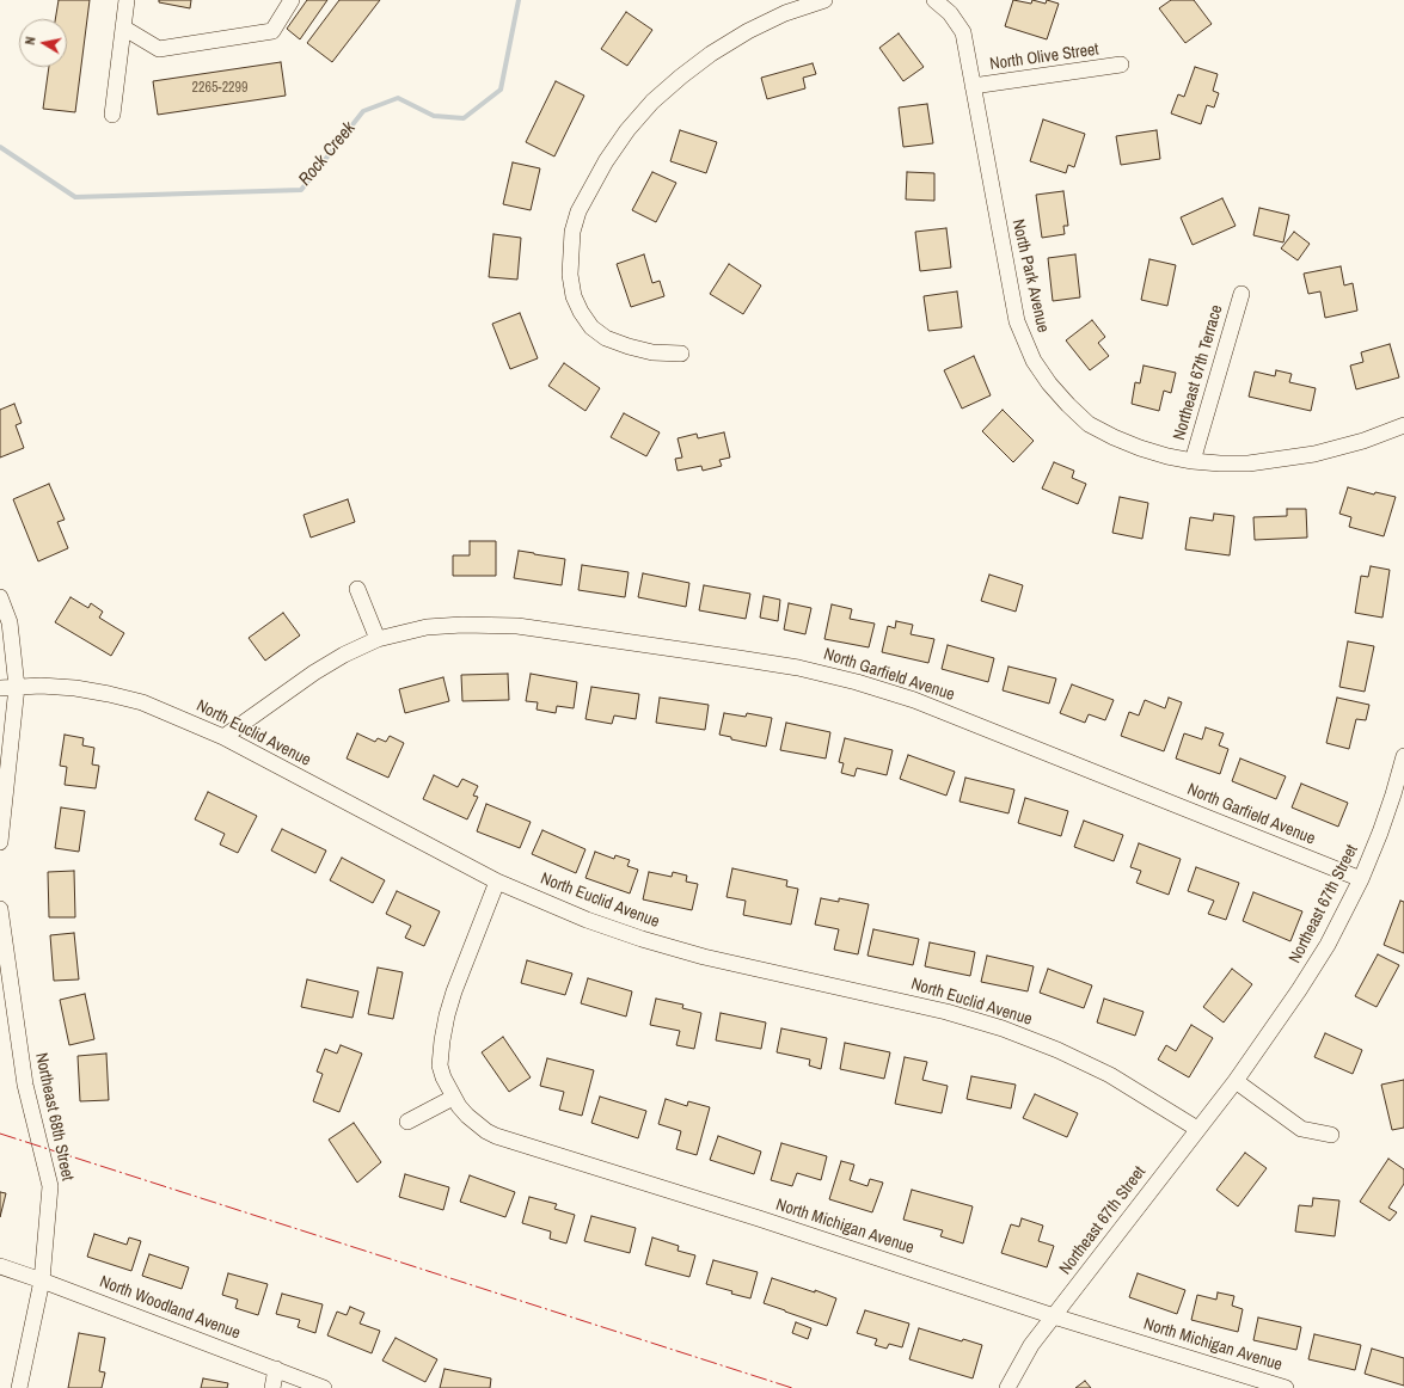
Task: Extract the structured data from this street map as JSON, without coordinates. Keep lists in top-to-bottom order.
{
  "streets": {
    "street": [
      "North Olive Street",
      "North Park Avenue",
      "Northeast 67th Terrace",
      "North Garfield Avenue",
      "North Euclid Avenue",
      "Northeast 67th Street",
      "Northeast 68th Street",
      "North Michigan Avenue",
      "North Woodland Avenue"
    ]
  },
  "crossings": [
    ["North Olive Street", "North Park Avenue"],
    ["North Park Avenue", "Northeast 67th Terrace"],
    ["North Garfield Avenue", "North Euclid Avenue"],
    ["North Garfield Avenue", "Northeast 67th Street"],
    ["North Euclid Avenue", "Northeast 67th Street"],
    ["Northeast 67th Street", "North Michigan Avenue"],
    ["Northeast 68th Street", "North Woodland Avenue"]
  ],
  "water": ["Rock Creek"],
  "house_numbers": ["2265-2299"],
  "north": "left"
}
